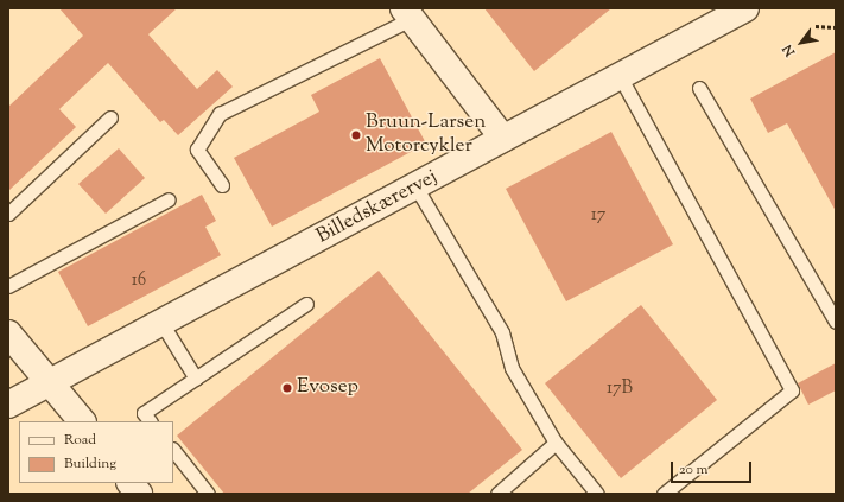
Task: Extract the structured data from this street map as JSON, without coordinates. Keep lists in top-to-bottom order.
{
  "streets": {
    "street": ["Billedskærervej"]
  },
  "places": ["Bruun-Larsen Motorcykler", "Evosep"],
  "house_numbers": ["17", "16", "17B"],
  "legend": ["Road", "Building"],
  "scale_bar": "20 m",
  "north": "bottom left"
}
